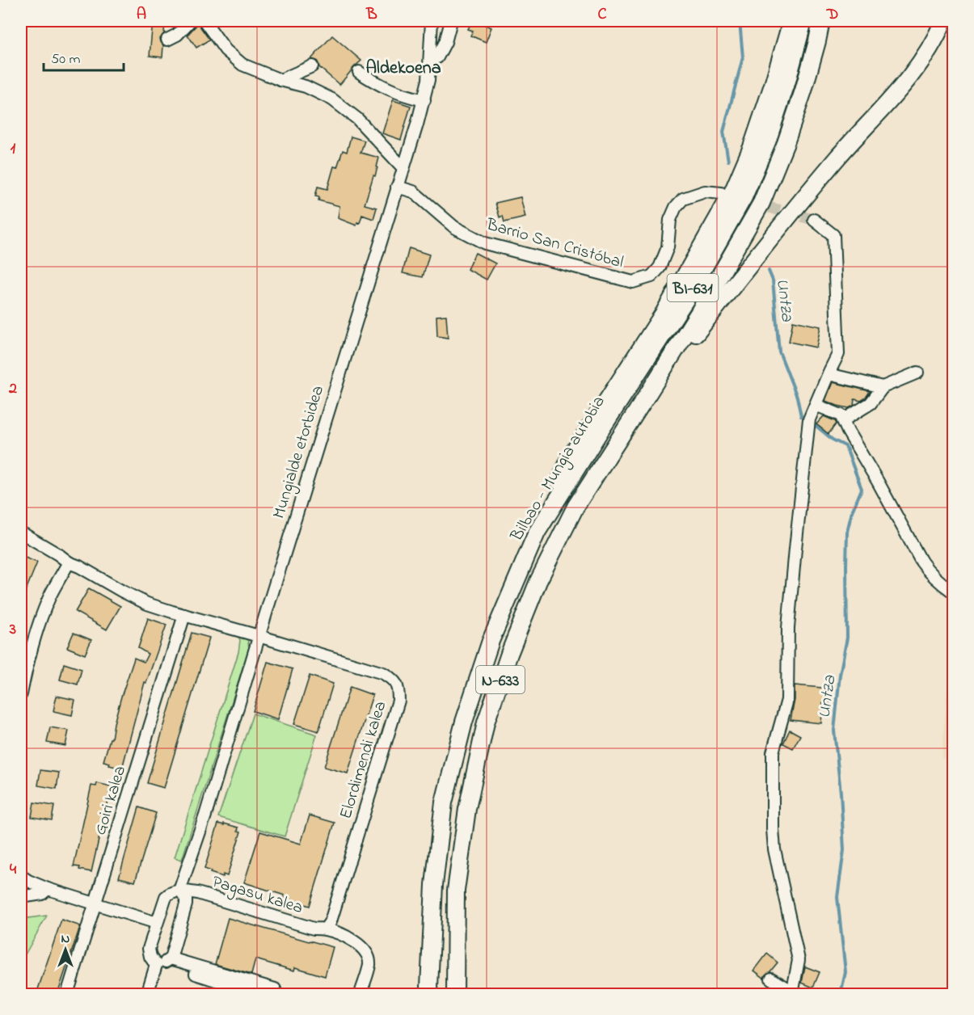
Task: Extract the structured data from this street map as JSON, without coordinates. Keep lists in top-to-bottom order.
{
  "streets": {
    "highway": ["BI-631", "Bilbao - Mungia autobia", "N-633"],
    "street": [
      "Barrio San Cristóbal",
      "Mungialde etorbidea",
      "Elordimendi kalea",
      "Goiri kalea",
      "Pagasu kalea"
    ]
  },
  "crossings": [
    ["Barrio San Cristóbal", "Mungialde etorbidea"],
    ["BI-631", "N-633"],
    ["Mungialde etorbidea", "Elordimendi kalea"],
    ["Mungialde etorbidea", "Pagasu kalea"],
    ["Bilbao - Mungia autobia", "N-633"],
    ["Elordimendi kalea", "Pagasu kalea"]
  ],
  "districts": ["Aldekoena"],
  "water": ["Untza"],
  "scale_bar": "50 m",
  "north": "top",
  "grid": {
    "columns": [
      "A",
      "B",
      "C",
      "D"
    ],
    "rows": [
      "1",
      "2",
      "3",
      "4"
    ]
  }
}
